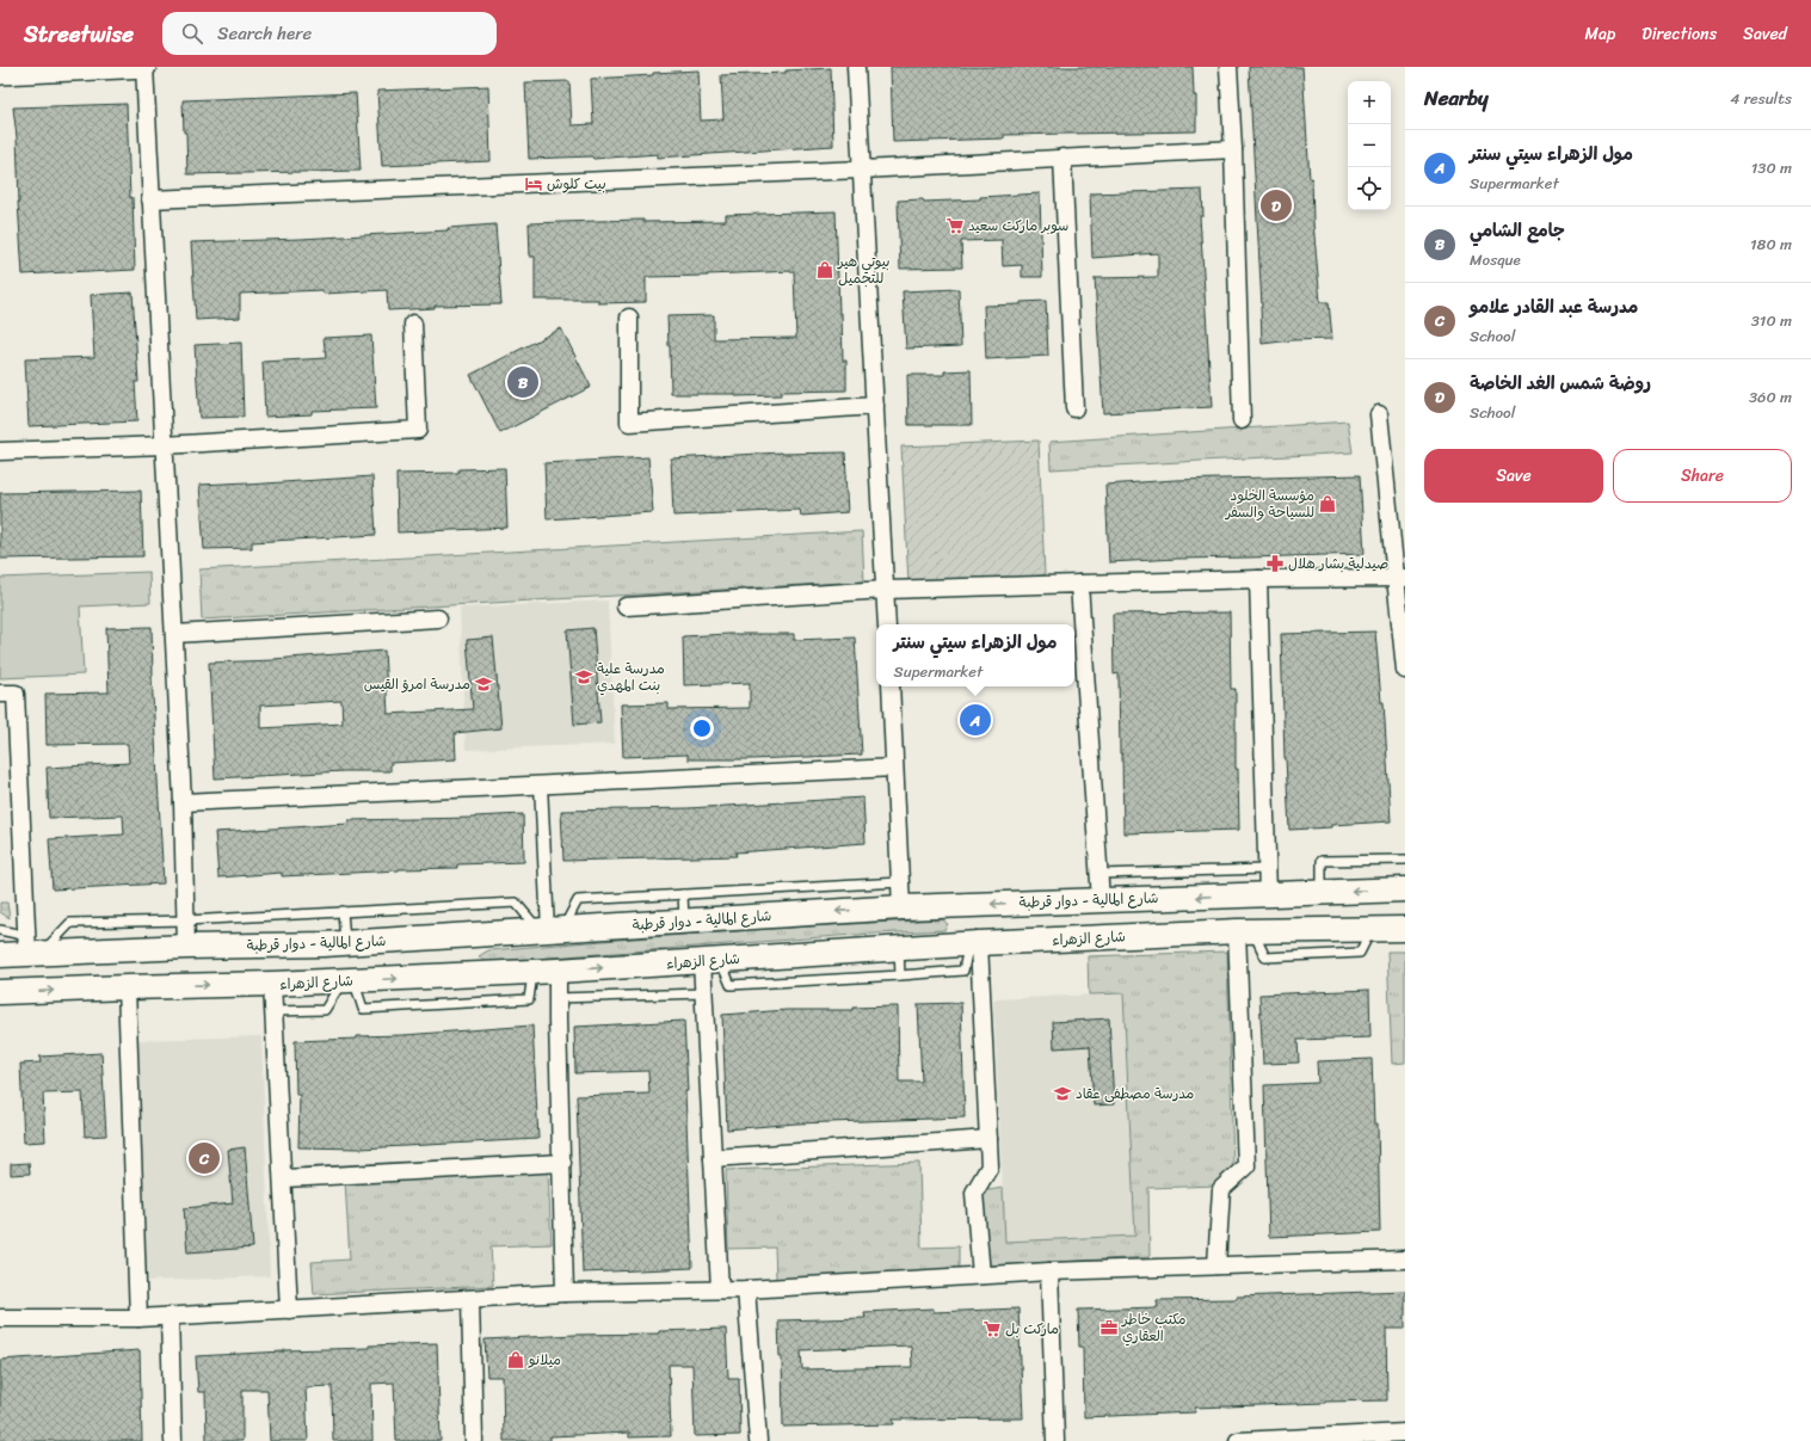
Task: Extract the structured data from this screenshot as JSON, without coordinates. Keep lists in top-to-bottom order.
{
  "streets": {
    "main road": ["شارع المالية - دوار قرطبة", "شارع الزهراء"]
  },
  "one_way": ["شارع المالية - دوار قرطبة", "شارع الزهراء"],
  "places": {
    "hotel": ["بيت كلوش"],
    "supermarket": ["سوبر ماركت سعيد", "ماركت بل"],
    "shop": ["بيوتي هير للتجميل", "مؤسسة الخلود للسياحة والسفر", "ميلانو"],
    "pharmacy": ["صيدلية بشار هلال"],
    "school or university": ["مدرسة علية بنت المهدي", "مدرسة امرؤ القيس", "مدرسة مصطفى عقاد"],
    "office": ["مكتب خاطر العقاري"]
  },
  "page": {
    "header": "Streetwise",
    "search": "Search here",
    "nav": ["Map", "Directions", "Saved"],
    "heading": ["Nearby", "4 results"],
    "map_buttons": ["+", "−"],
    "list": [
      {
        "mark": "A",
        "name": "مول الزهراء سيتي سنتر",
        "note": "Supermarket",
        "value": "130 m"
      },
      {
        "mark": "B",
        "name": "جامع الشامي",
        "note": "Mosque",
        "value": "180 m"
      },
      {
        "mark": "C",
        "name": "مدرسة عبد القادر علامو",
        "note": "School",
        "value": "310 m"
      },
      {
        "mark": "D",
        "name": "روضة شمس الغد الخاصة",
        "note": "School",
        "value": "360 m"
      }
    ],
    "pins": [
      "D",
      "B",
      "A",
      "C"
    ],
    "buttons": ["Save", "Share"],
    "popup": ["مول الزهراء سيتي سنتر", "Supermarket"]
  }
}
